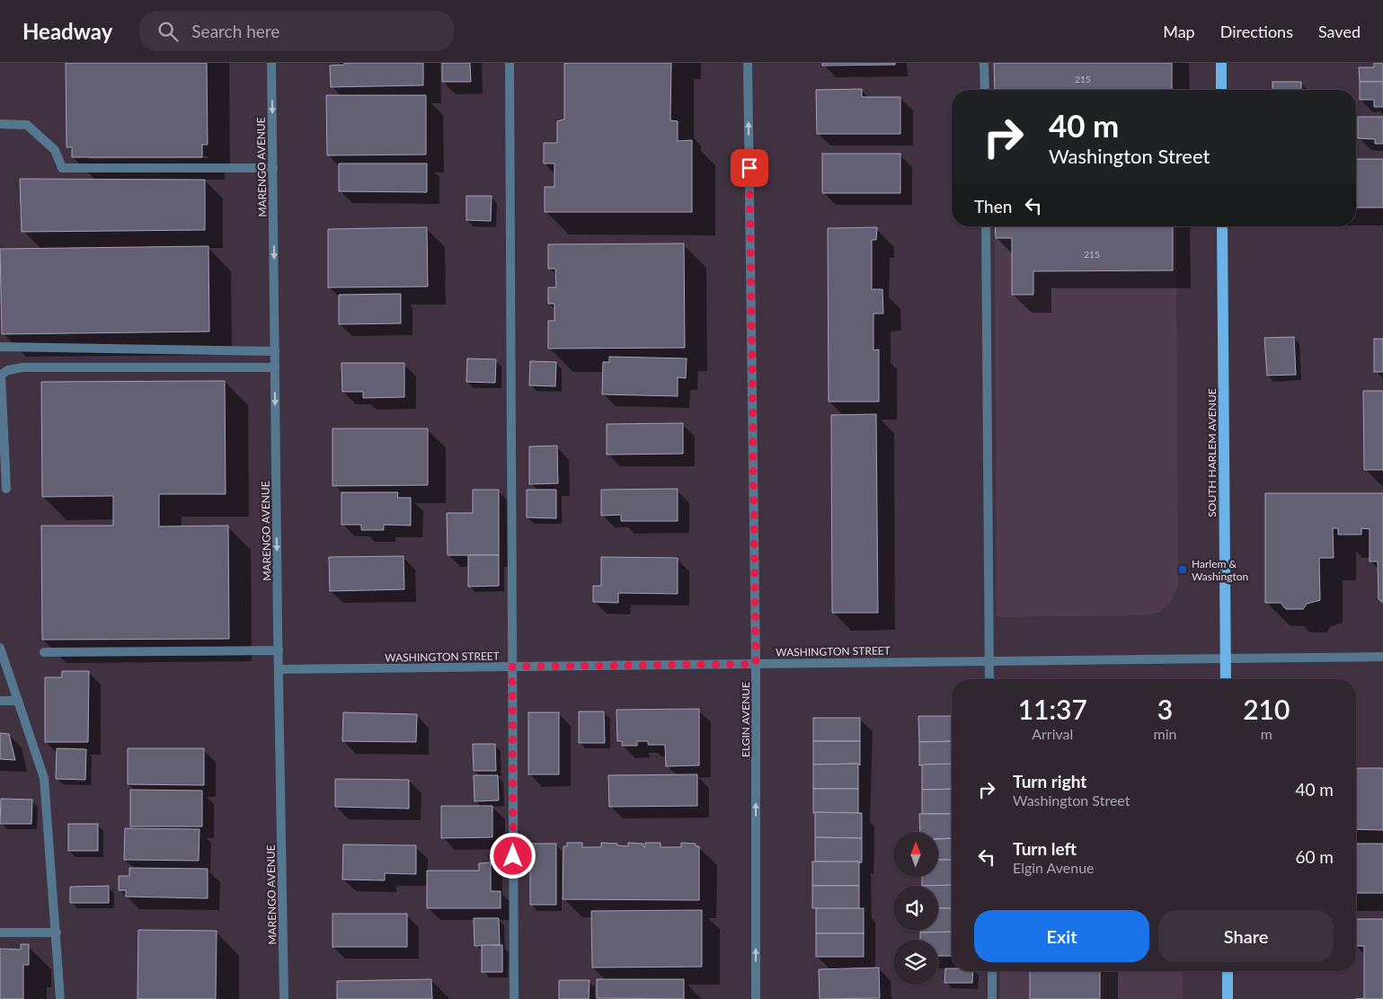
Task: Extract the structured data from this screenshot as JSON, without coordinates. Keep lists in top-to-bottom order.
{
  "streets": {
    "main road": ["SOUTH HARLEM AVENUE"],
    "street": ["MARENGO AVENUE", "WASHINGTON STREET", "ELGIN AVENUE"]
  },
  "crossings": [
    ["MARENGO AVENUE", "WASHINGTON STREET"],
    ["SOUTH HARLEM AVENUE", "WASHINGTON STREET"],
    ["WASHINGTON STREET", "ELGIN AVENUE"]
  ],
  "one_way": ["MARENGO AVENUE", "ELGIN AVENUE"],
  "places": {
    "transit": ["Harlem & Washington"]
  },
  "house_numbers": ["215", "215"],
  "north": "top",
  "page": {
    "header": "Headway",
    "search": "Search here",
    "nav": ["Map", "Directions", "Saved"],
    "turn": ["40 m", "Washington Street"],
    "then": "Then",
    "eta": [
      "11:37",
      "Arrival",
      "3",
      "min",
      "210",
      "m"
    ],
    "list": [
      {
        "name": "Turn right",
        "note": "Washington Street",
        "value": "40 m"
      },
      {
        "name": "Turn left",
        "note": "Elgin Avenue",
        "value": "60 m"
      }
    ],
    "buttons": ["Exit", "Share"]
  }
}
